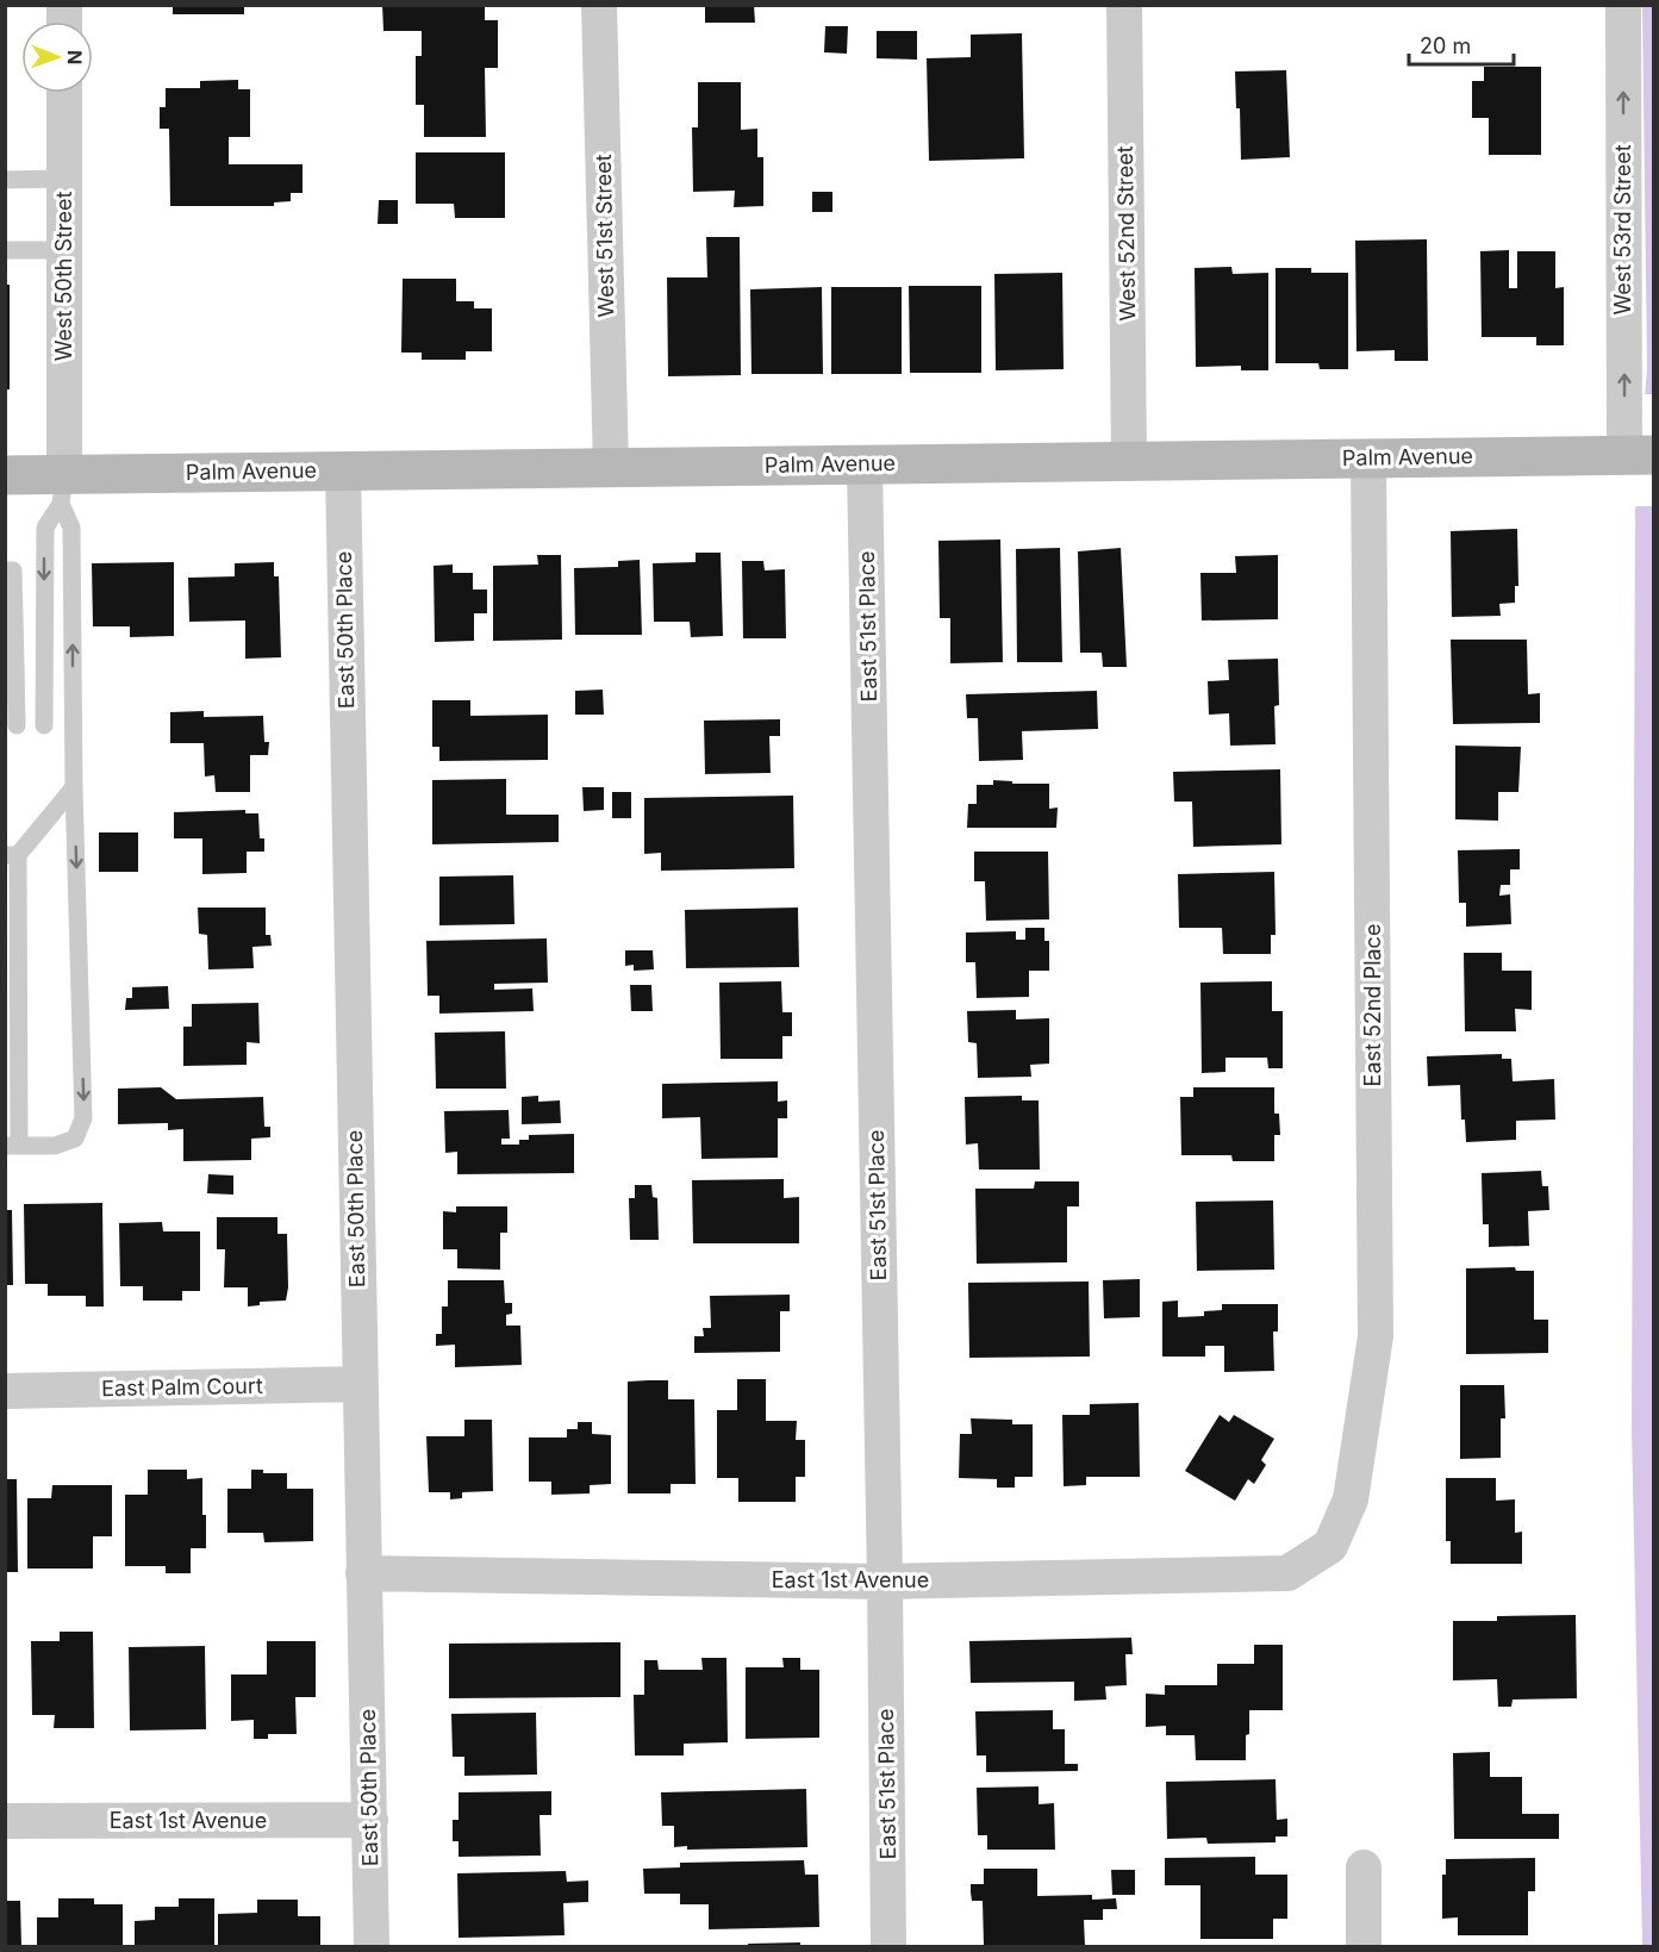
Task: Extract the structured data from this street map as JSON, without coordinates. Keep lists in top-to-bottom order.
{
  "streets": {
    "main road": ["Palm Avenue"],
    "street": [
      "West 53rd Street",
      "West 52nd Street",
      "West 51st Street",
      "West 50th Street",
      "East 51st Place",
      "East 50th Place",
      "East 52nd Place",
      "East Palm Court",
      "East 1st Avenue"
    ]
  },
  "crossings": [
    ["West 53rd Street", "Palm Avenue"],
    ["West 52nd Street", "Palm Avenue"],
    ["West 51st Street", "Palm Avenue"],
    ["West 50th Street", "Palm Avenue"],
    ["Palm Avenue", "East 51st Place"],
    ["Palm Avenue", "East 50th Place"],
    ["Palm Avenue", "East 52nd Place"],
    ["East 51st Place", "East 1st Avenue"],
    ["East 50th Place", "East Palm Court"],
    ["East 50th Place", "East 1st Avenue"],
    ["East 52nd Place", "East 1st Avenue"]
  ],
  "one_way": ["West 53rd Street"],
  "scale_bar": "20 m",
  "north": "right"
}
